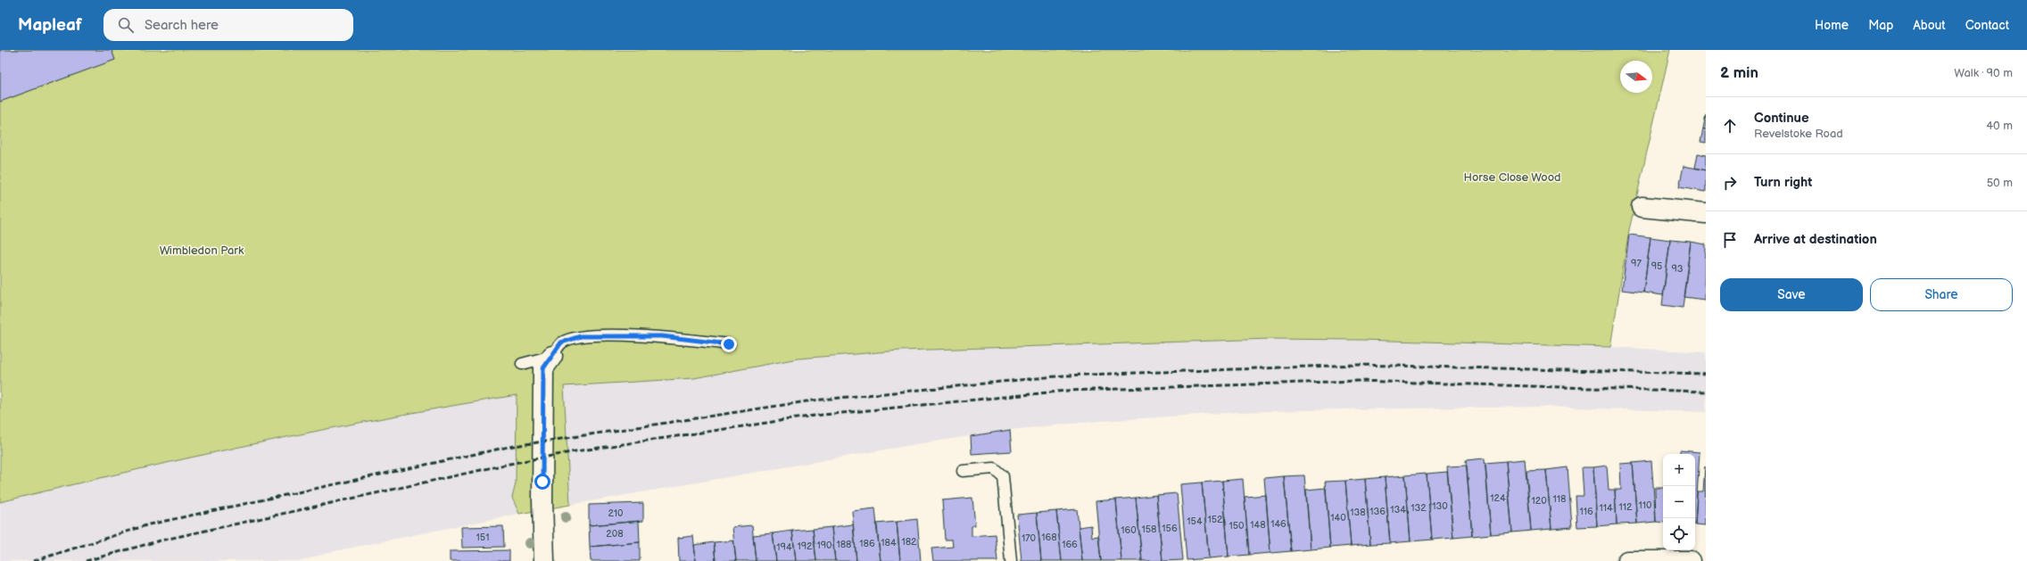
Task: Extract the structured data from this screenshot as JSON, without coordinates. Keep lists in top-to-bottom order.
{
  "parks": ["Horse Close Wood", "Wimbledon Park"],
  "house_numbers": [
    "97",
    "95",
    "93",
    "124",
    "118",
    "120",
    "110",
    "130",
    "112",
    "132",
    "114",
    "134",
    "136",
    "116",
    "138",
    "210",
    "140",
    "152",
    "154",
    "146",
    "148",
    "150",
    "156",
    "158",
    "160",
    "208",
    "151",
    "168",
    "170",
    "182",
    "184",
    "186",
    "188",
    "166",
    "190",
    "192",
    "194"
  ],
  "north": "right",
  "page": {
    "header": "Mapleaf",
    "search": "Search here",
    "nav": [
      "Home",
      "Map",
      "About",
      "Contact"
    ],
    "heading": ["2 min", "Walk · 90 m"],
    "list": [
      ["Continue", "Revelstoke Road", "40 m"],
      ["Turn right", "50 m"],
      "Arrive at destination"
    ],
    "buttons": ["Save", "Share"],
    "map_buttons": ["+", "−"]
  }
}
